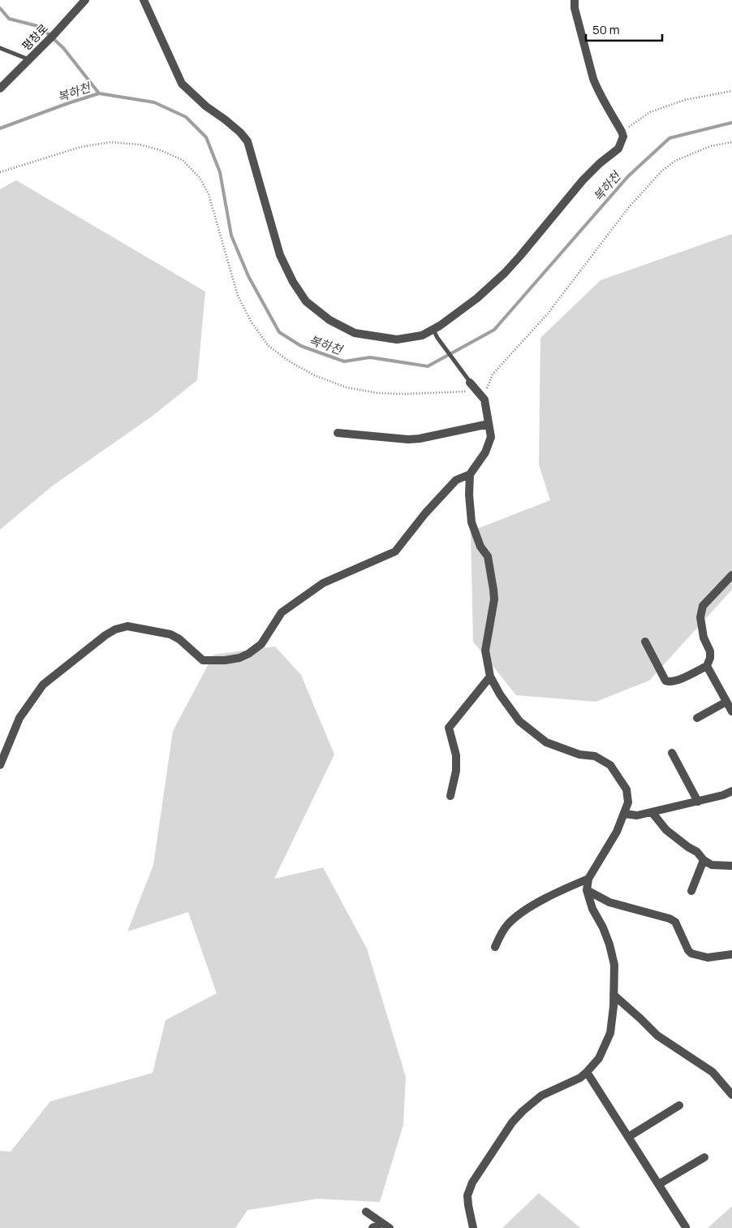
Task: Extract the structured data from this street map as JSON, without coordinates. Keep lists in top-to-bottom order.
{
  "streets": {
    "street": ["평창로"]
  },
  "water": ["복하천"],
  "scale_bar": "50 m"
}
